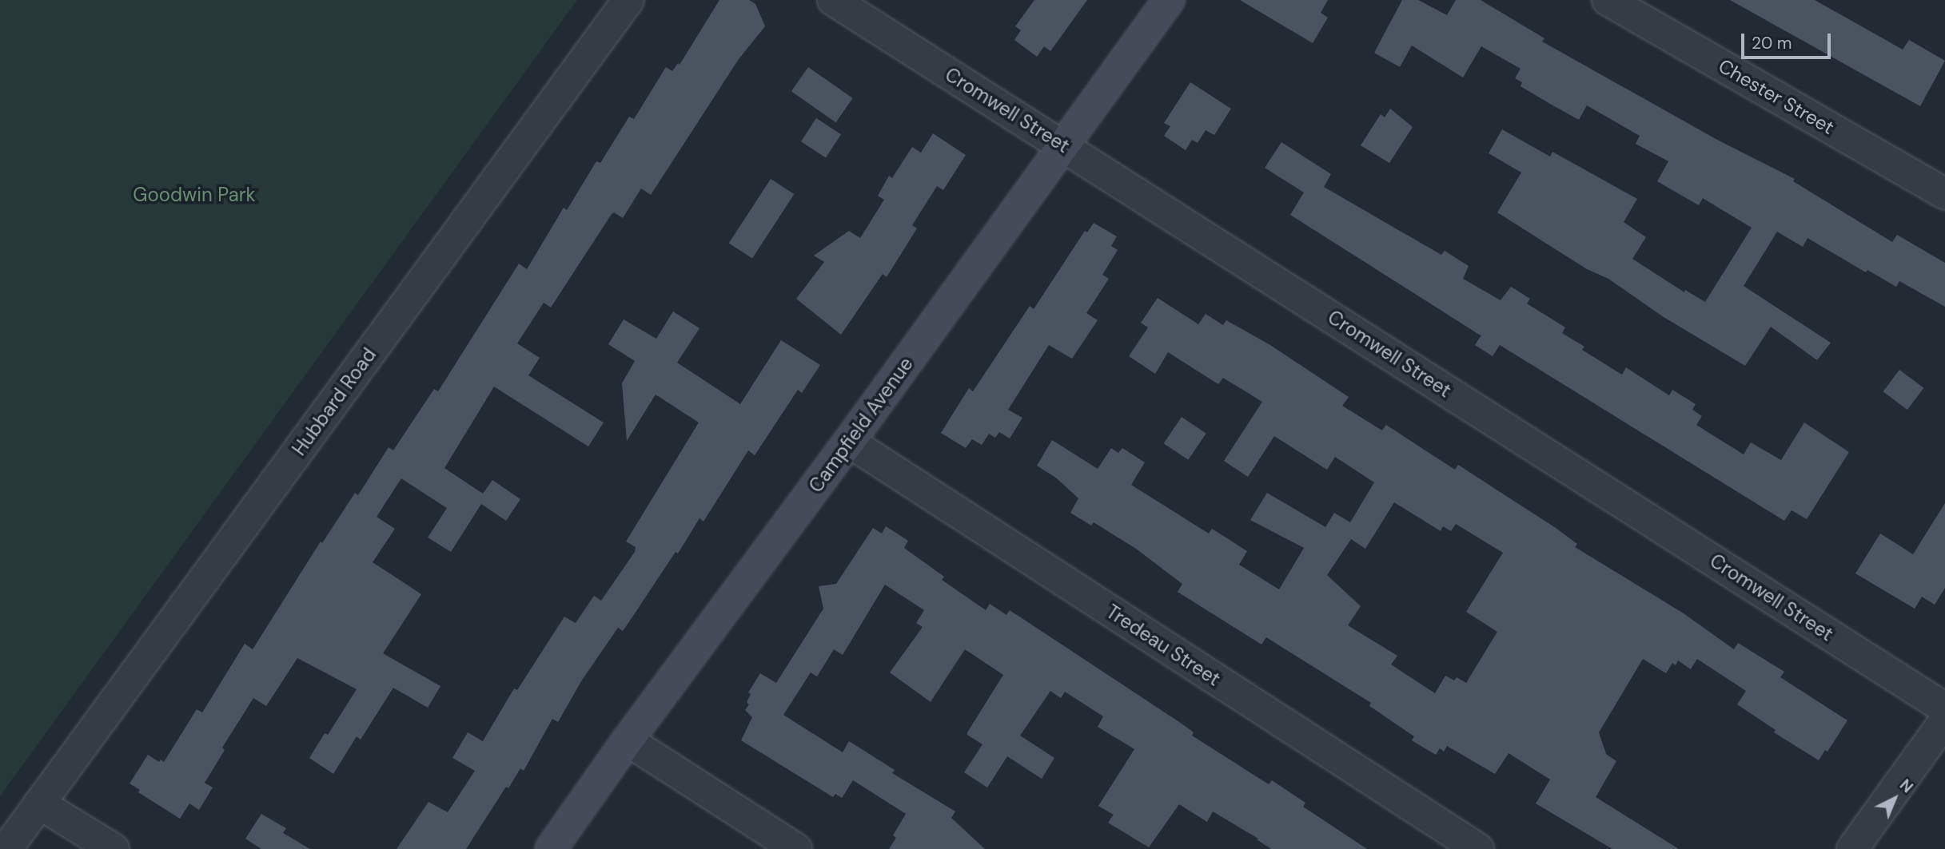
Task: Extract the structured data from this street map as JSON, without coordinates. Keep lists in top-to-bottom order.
{
  "streets": {
    "street": [
      "Chester Street",
      "Cromwell Street",
      "Hubbard Road",
      "Campfield Avenue",
      "Tredeau Street"
    ]
  },
  "crossings": [
    ["Cromwell Street", "Campfield Avenue"],
    ["Campfield Avenue", "Tredeau Street"]
  ],
  "parks": ["Goodwin Park"],
  "scale_bar": "20 m",
  "north": "top right"
}
